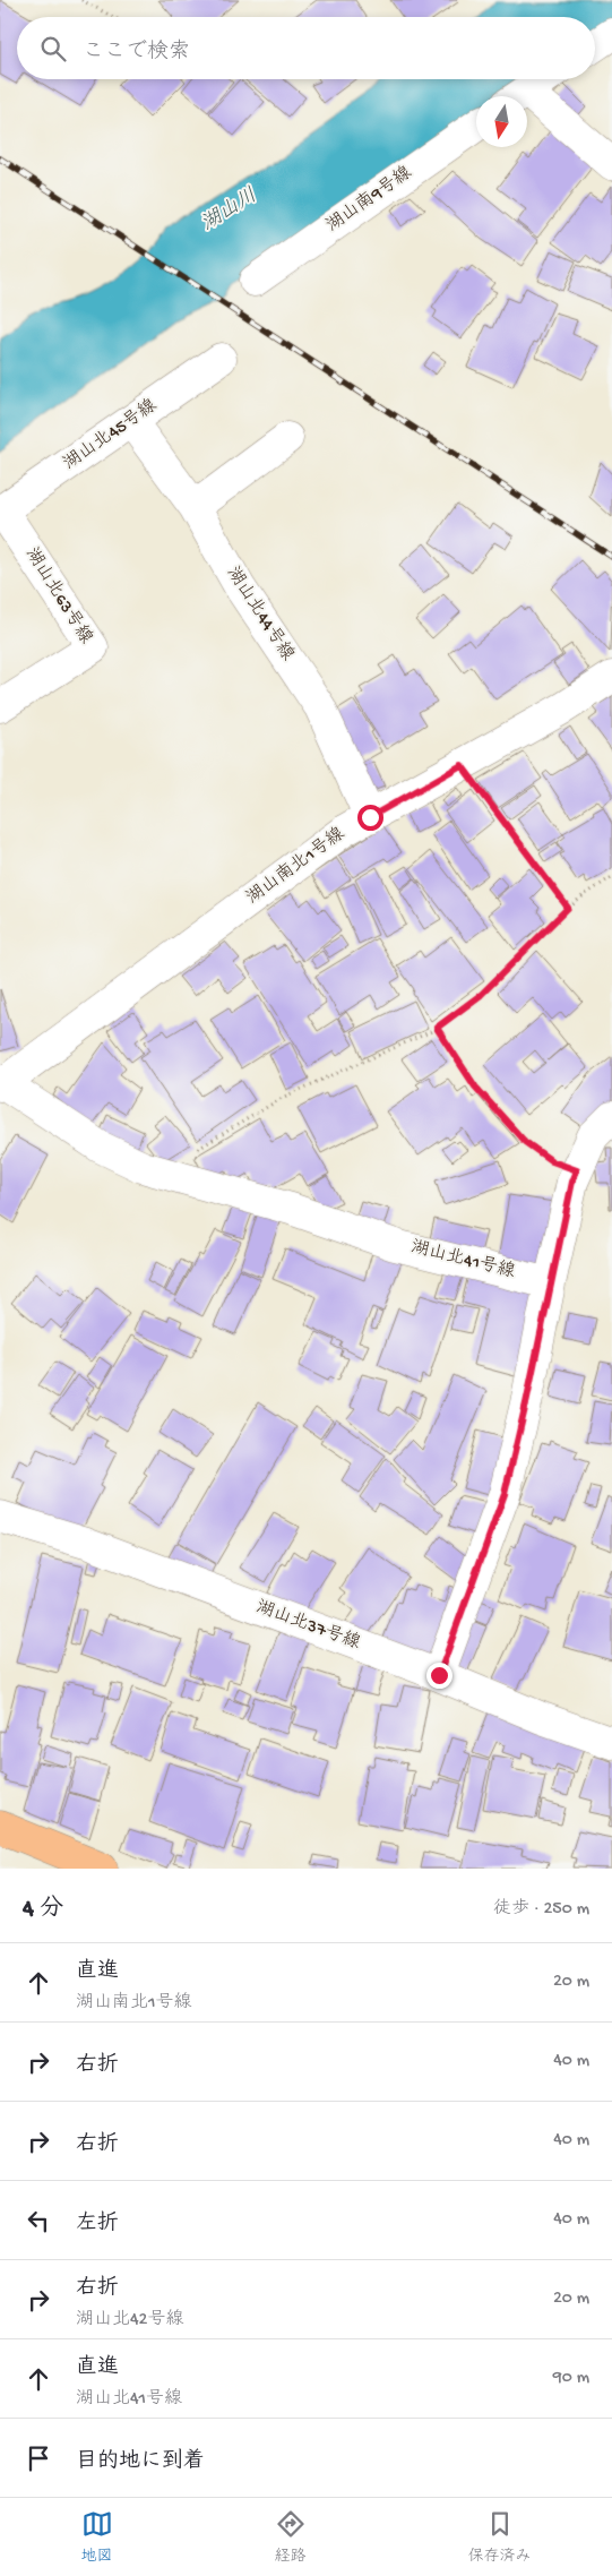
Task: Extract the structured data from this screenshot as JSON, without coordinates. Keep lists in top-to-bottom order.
{
  "streets": {
    "street": [
      "湖山南9号線",
      "湖山北45号線",
      "湖山北63号線",
      "湖山北44号線",
      "湖山南北1号線",
      "湖山北41号線",
      "湖山北37号線"
    ]
  },
  "crossings": [
    ["湖山北45号線", "湖山北63号線"],
    ["湖山北45号線", "湖山北44号線"],
    ["湖山北44号線", "湖山南北1号線"],
    ["湖山南北1号線", "湖山北41号線"]
  ],
  "water": ["湖山川"],
  "north": "bottom",
  "page": {
    "search": "ここで検索",
    "heading": ["4 分", "徒歩 · 250 m"],
    "list": [
      ["直進", "湖山南北1号線", "20 m"],
      ["右折", "40 m"],
      ["右折", "40 m"],
      ["左折", "40 m"],
      ["右折", "湖山北42号線", "20 m"],
      ["直進", "湖山北41号線", "90 m"],
      "目的地に到着"
    ],
    "nav": ["地図", "経路", "保存済み"]
  }
}
